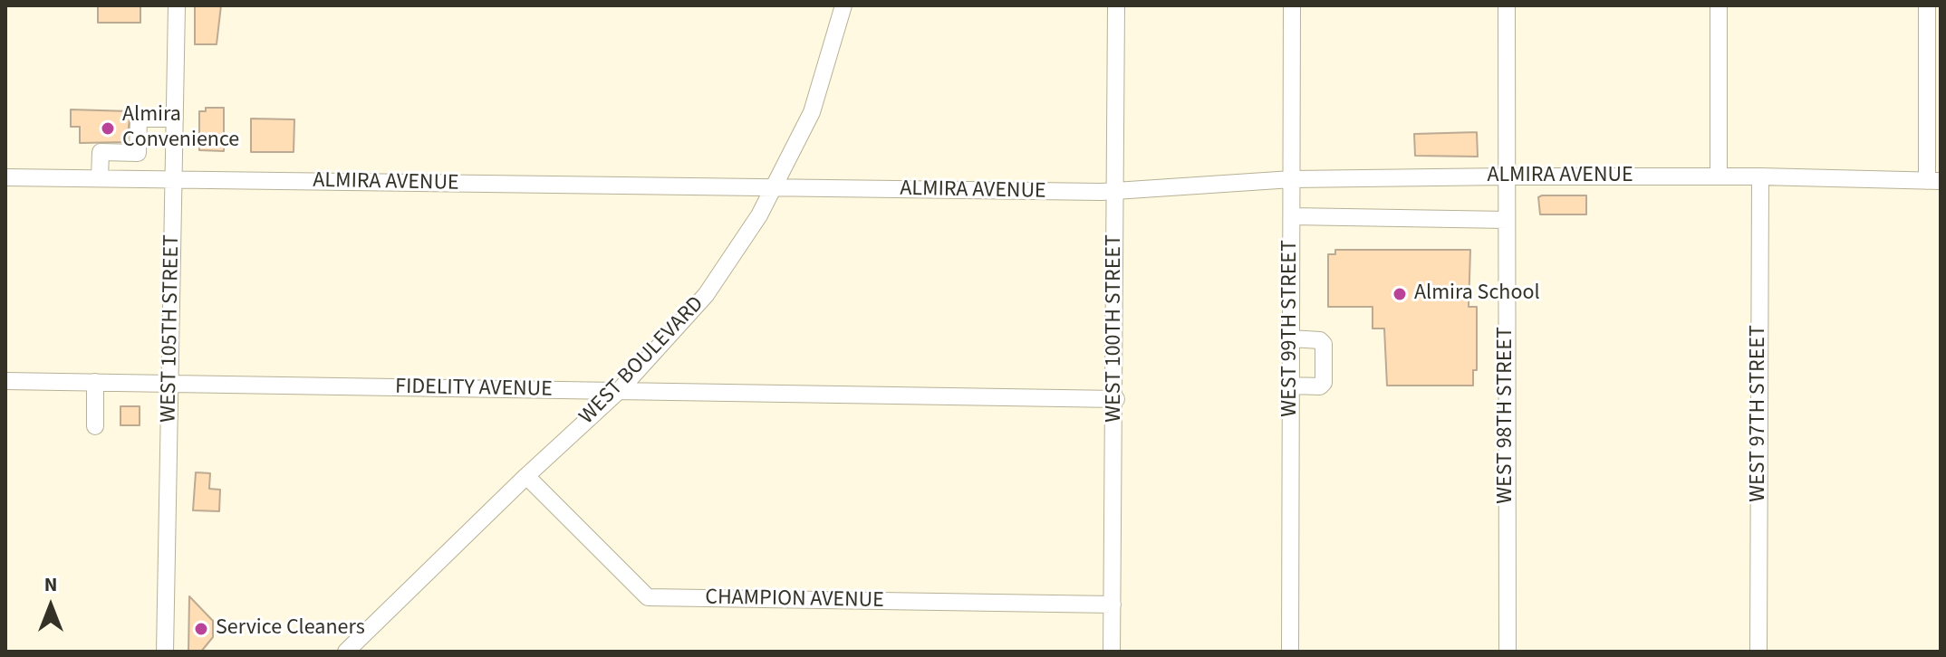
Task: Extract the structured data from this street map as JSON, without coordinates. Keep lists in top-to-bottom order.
{
  "streets": {
    "street": [
      "ALMIRA AVENUE",
      "WEST 105TH STREET",
      "WEST 100TH STREET",
      "WEST 99TH STREET",
      "WEST BOULEVARD",
      "FIDELITY AVENUE",
      "WEST 97TH STREET",
      "WEST 98TH STREET",
      "CHAMPION AVENUE"
    ]
  },
  "crossings": [
    ["ALMIRA AVENUE", "WEST 105TH STREET"],
    ["ALMIRA AVENUE", "WEST 100TH STREET"],
    ["ALMIRA AVENUE", "WEST 99TH STREET"],
    ["ALMIRA AVENUE", "WEST BOULEVARD"],
    ["ALMIRA AVENUE", "WEST 97TH STREET"],
    ["ALMIRA AVENUE", "WEST 98TH STREET"],
    ["WEST 105TH STREET", "FIDELITY AVENUE"],
    ["WEST 100TH STREET", "FIDELITY AVENUE"],
    ["WEST 100TH STREET", "CHAMPION AVENUE"],
    ["WEST BOULEVARD", "FIDELITY AVENUE"],
    ["WEST BOULEVARD", "CHAMPION AVENUE"]
  ],
  "places": ["Almira Convenience", "Almira School", "Service Cleaners"],
  "north": "top"
}
